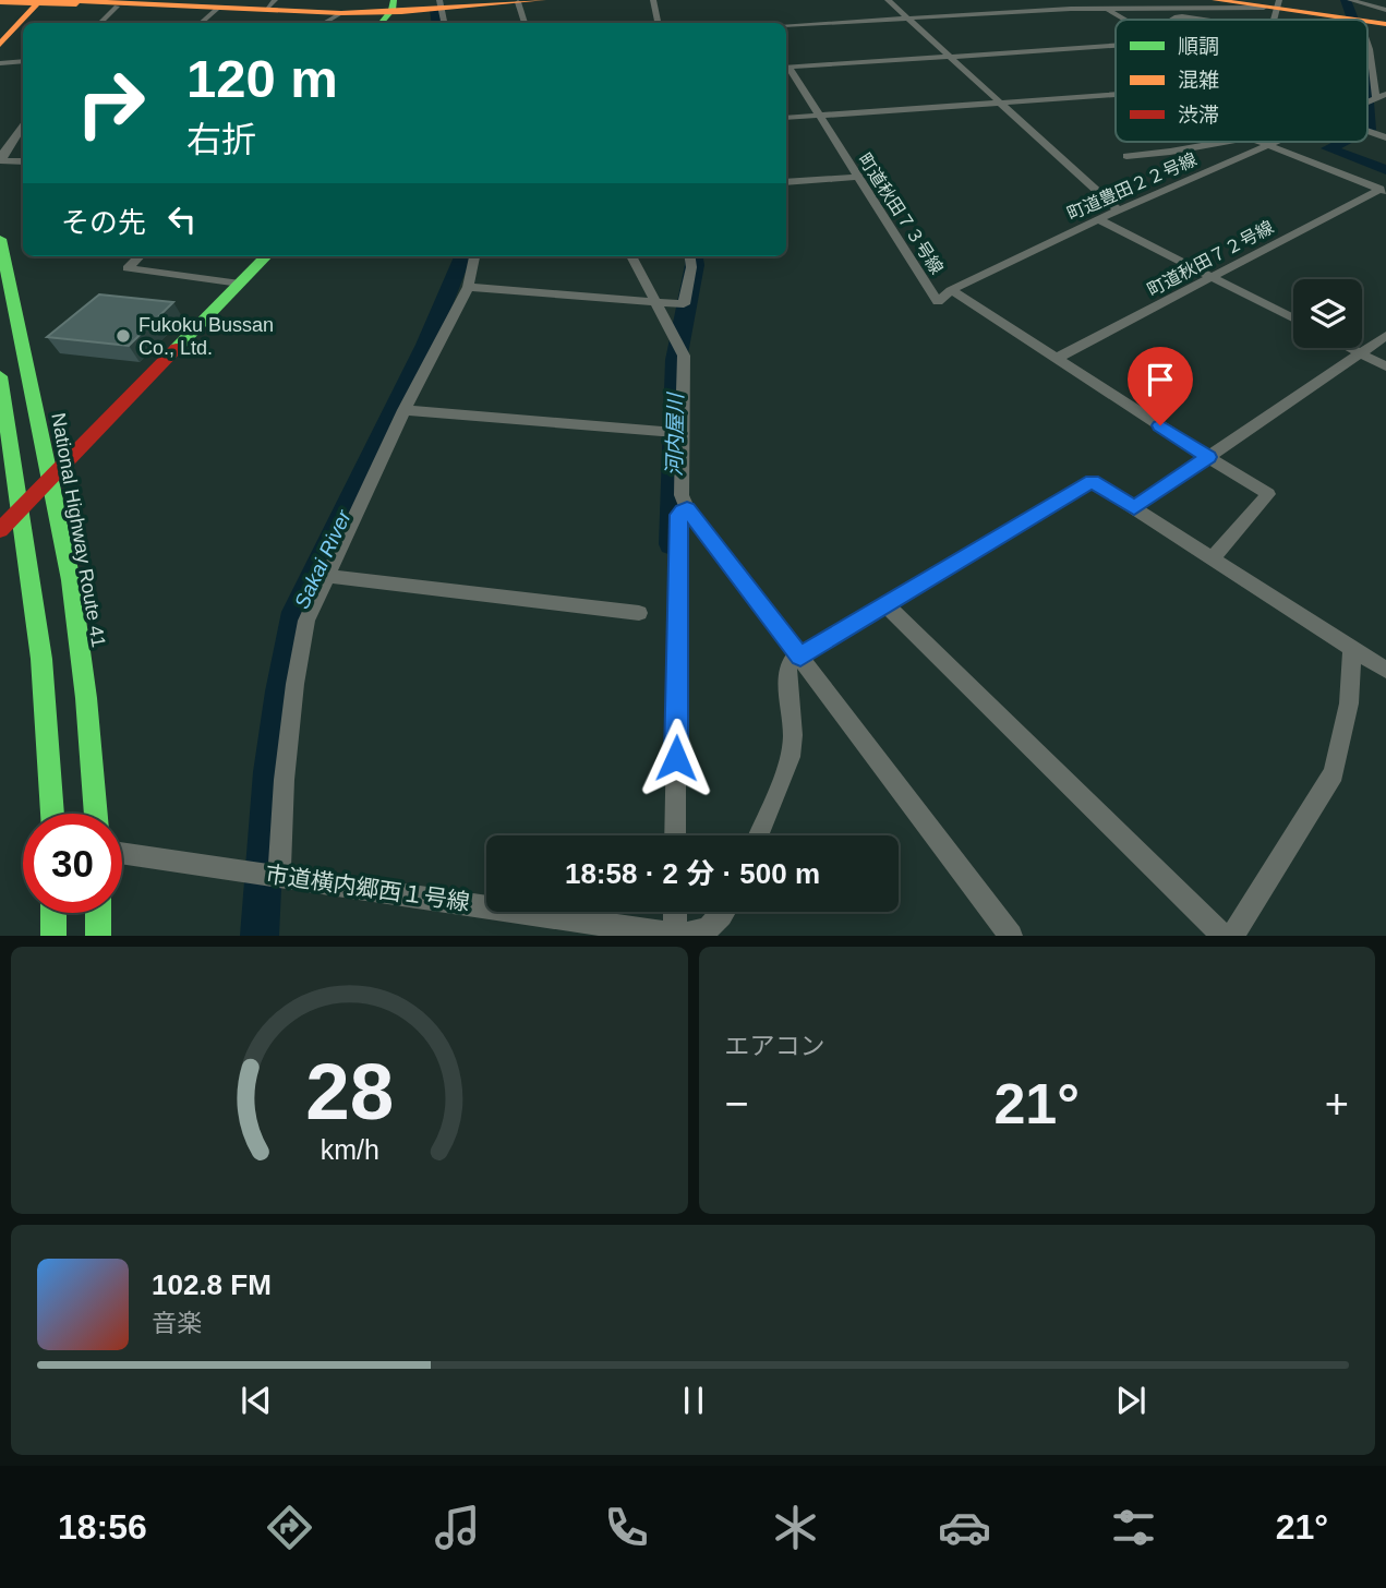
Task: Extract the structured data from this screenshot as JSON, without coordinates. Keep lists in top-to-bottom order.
{
  "streets": {
    "main road": ["National Highway Route 41"],
    "street": ["町道豊田２２号線", "町道秋田７３号線", "市道横内郷西１号線"]
  },
  "crossings": [
    ["町道豊田２２号線", "町道秋田７３号線"]
  ],
  "water": ["河内屋川", "Sakai River"],
  "places": ["Fukoku Bussan Co., Ltd."],
  "legend": ["順調", "混雑", "渋滞"],
  "page": {
    "turn": ["120 m", "右折"],
    "then": "その先",
    "limit": "30",
    "trip": "18:58 · 2 分 · 500 m",
    "tile": "エアコン",
    "heat": ["−", "21°", "+"],
    "song": ["102.8 FM", "音楽"],
    "tabs": ["18:56", "21°"],
    "gauge": ["28", "km/h"]
  }
}
